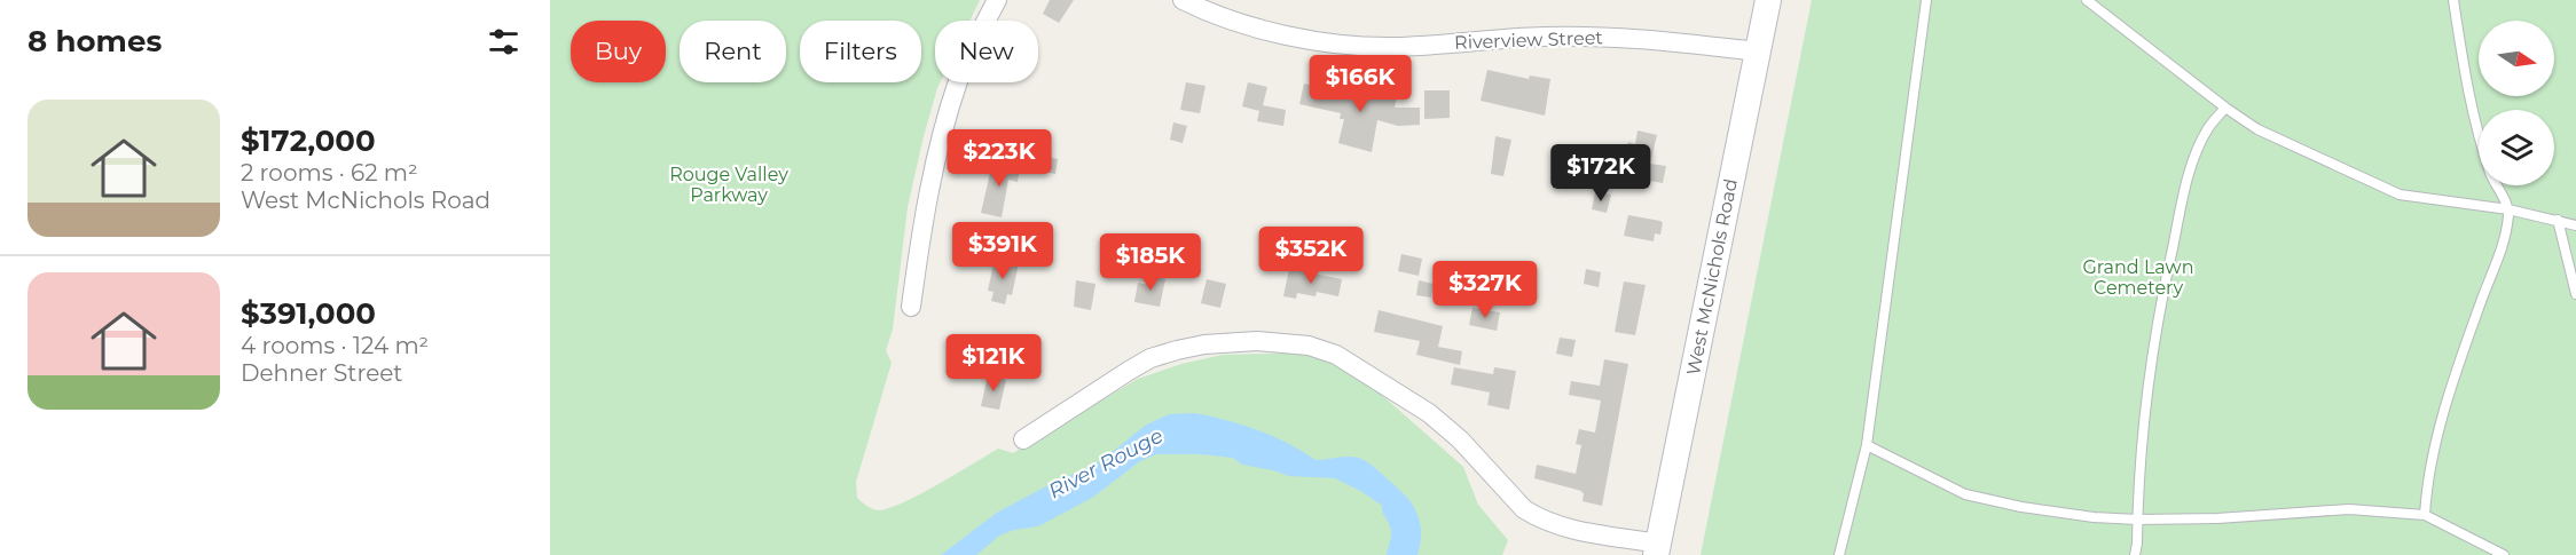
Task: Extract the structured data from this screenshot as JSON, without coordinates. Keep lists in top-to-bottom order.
{
  "streets": {
    "main road": ["West McNichols Road"],
    "street": ["Riverview Street"]
  },
  "crossings": [
    ["Riverview Street", "West McNichols Road"]
  ],
  "water": ["River Rouge"],
  "parks": ["Rouge Valley Parkway", "Grand Lawn Cemetery"],
  "north": "right",
  "page": {
    "heading": "8 homes",
    "chip": [
      "Buy",
      "Rent",
      "Filters",
      "New"
    ],
    "price": [
      "$166K",
      "$223K",
      "$172K",
      "$391K",
      "$352K",
      "$185K",
      "$327K",
      "$121K"
    ],
    "list": [
      {
        "name": "$172,000",
        "note": "2 rooms · 62 m² · West McNichols Road"
      },
      {
        "name": "$391,000",
        "note": "4 rooms · 124 m² · Dehner Street"
      }
    ]
  }
}
